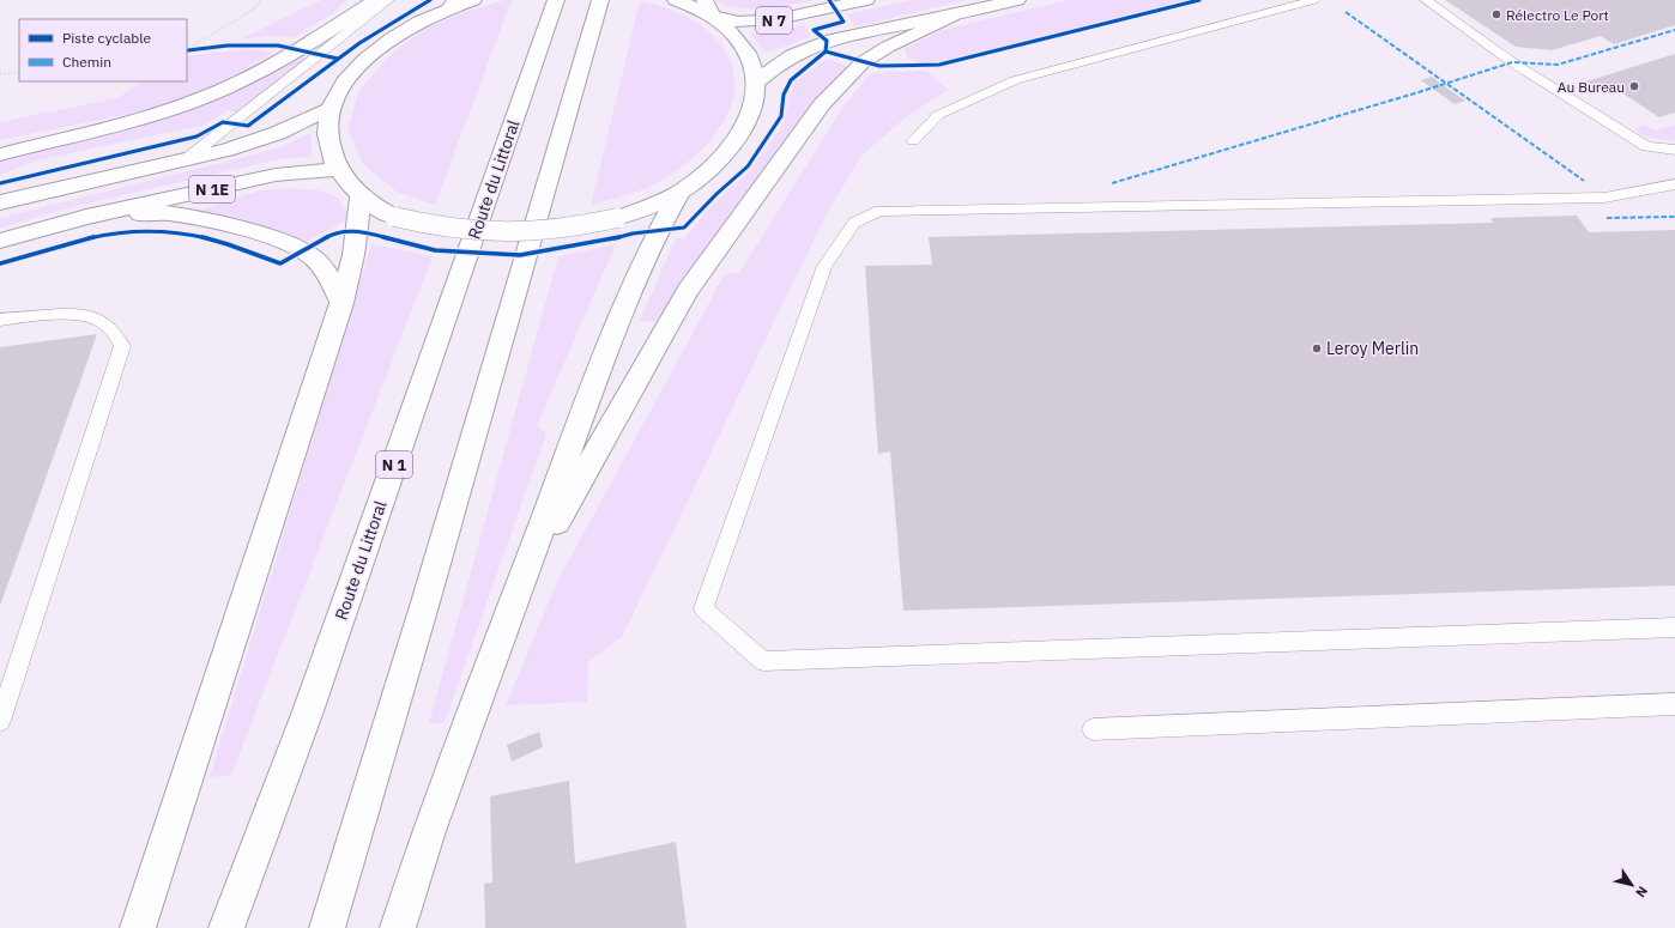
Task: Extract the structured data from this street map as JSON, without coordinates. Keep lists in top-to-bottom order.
{
  "streets": {
    "main road": [
      "N 7",
      "Route du Littoral",
      "N 1E",
      "N 1"
    ]
  },
  "places": ["Rélectro Le Port", "Au Bureau", "Leroy Merlin"],
  "legend": ["Piste cyclable", "Chemin"],
  "north": "bottom right"
}
